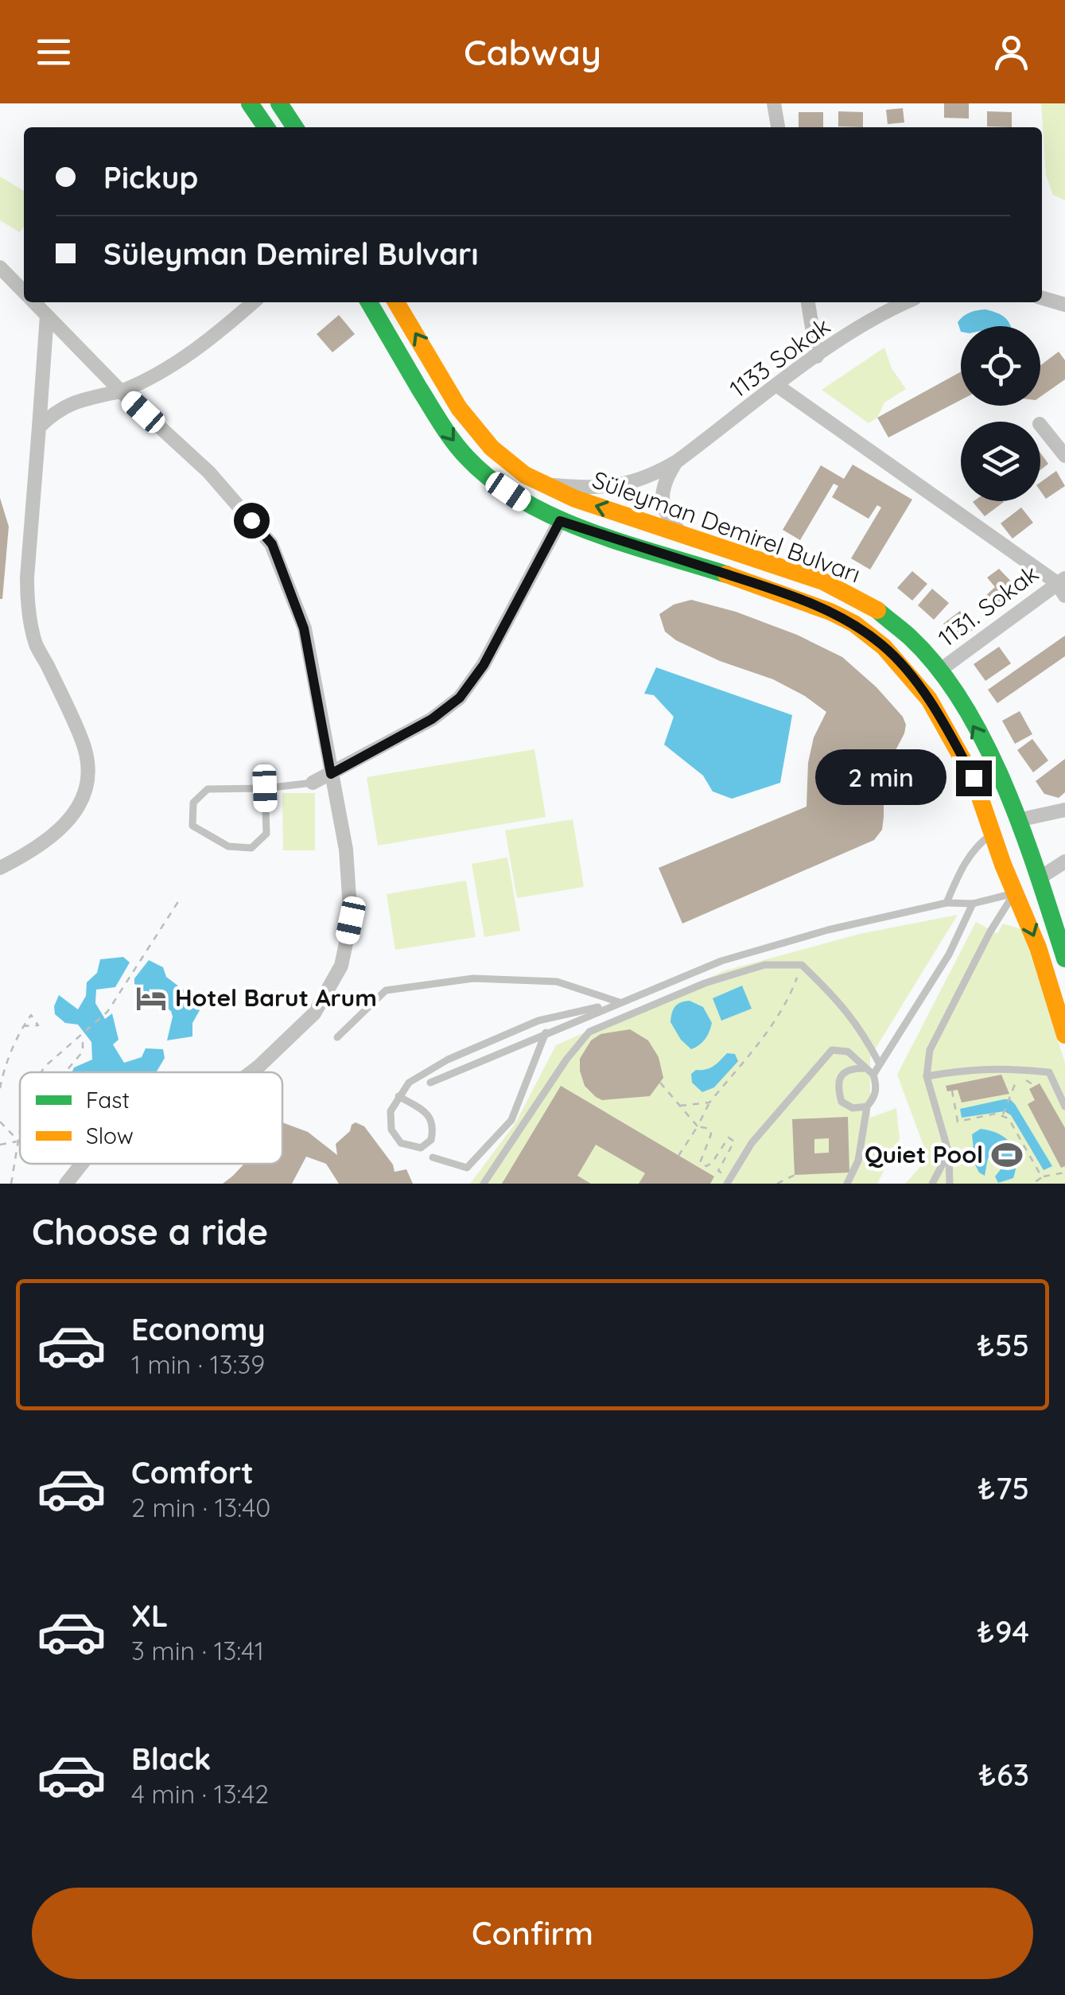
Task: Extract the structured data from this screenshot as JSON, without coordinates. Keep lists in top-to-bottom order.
{
  "streets": {
    "main road": ["Süleyman Demirel Bulvarı"],
    "street": ["1133 Sokak", "1131. Sokak"]
  },
  "crossings": [
    ["1133 Sokak", "Süleyman Demirel Bulvarı"],
    ["Süleyman Demirel Bulvarı", "1131. Sokak"]
  ],
  "places": {
    "hotel": ["Hotel Barut Arum"],
    "sports": ["Quiet Pool"]
  },
  "legend": ["Fast", "Slow"],
  "page": {
    "header": "Cabway",
    "banner": ["Pickup", "Süleyman Demirel Bulvarı"],
    "bubble": "2 min",
    "heading": "Choose a ride",
    "list": [
      {
        "name": "Economy",
        "note": "1 min · 13:39",
        "value": "₺55"
      },
      {
        "name": "Comfort",
        "note": "2 min · 13:40",
        "value": "₺75"
      },
      {
        "name": "XL",
        "note": "3 min · 13:41",
        "value": "₺94"
      },
      {
        "name": "Black",
        "note": "4 min · 13:42",
        "value": "₺63"
      }
    ],
    "buttons": "Confirm"
  }
}
